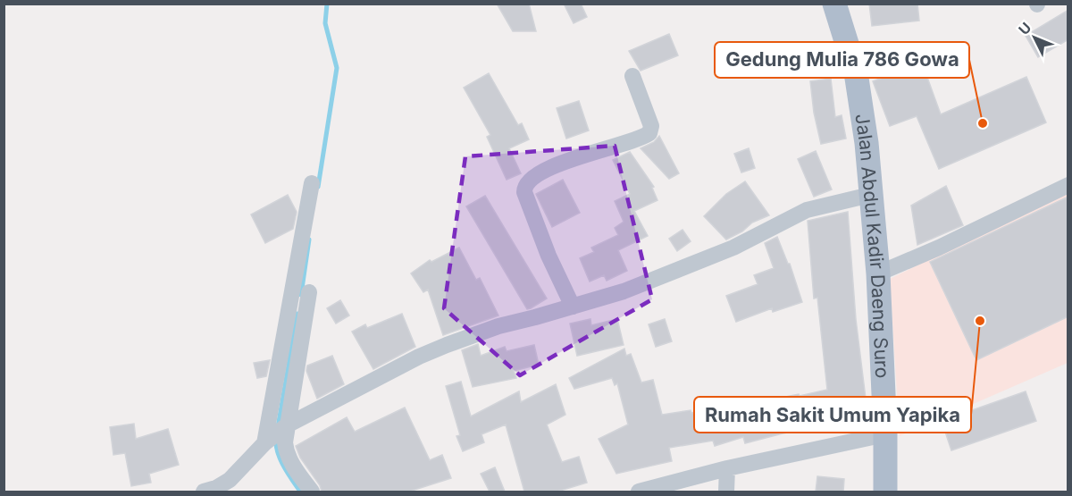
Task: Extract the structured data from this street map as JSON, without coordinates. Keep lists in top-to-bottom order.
{
  "streets": {
    "main road": ["Jalan Abdul Kadir Daeng Suro"]
  },
  "places": ["Gedung Mulia 786 Gowa", "Rumah Sakit Umum Yapika"],
  "north": "top left"
}
